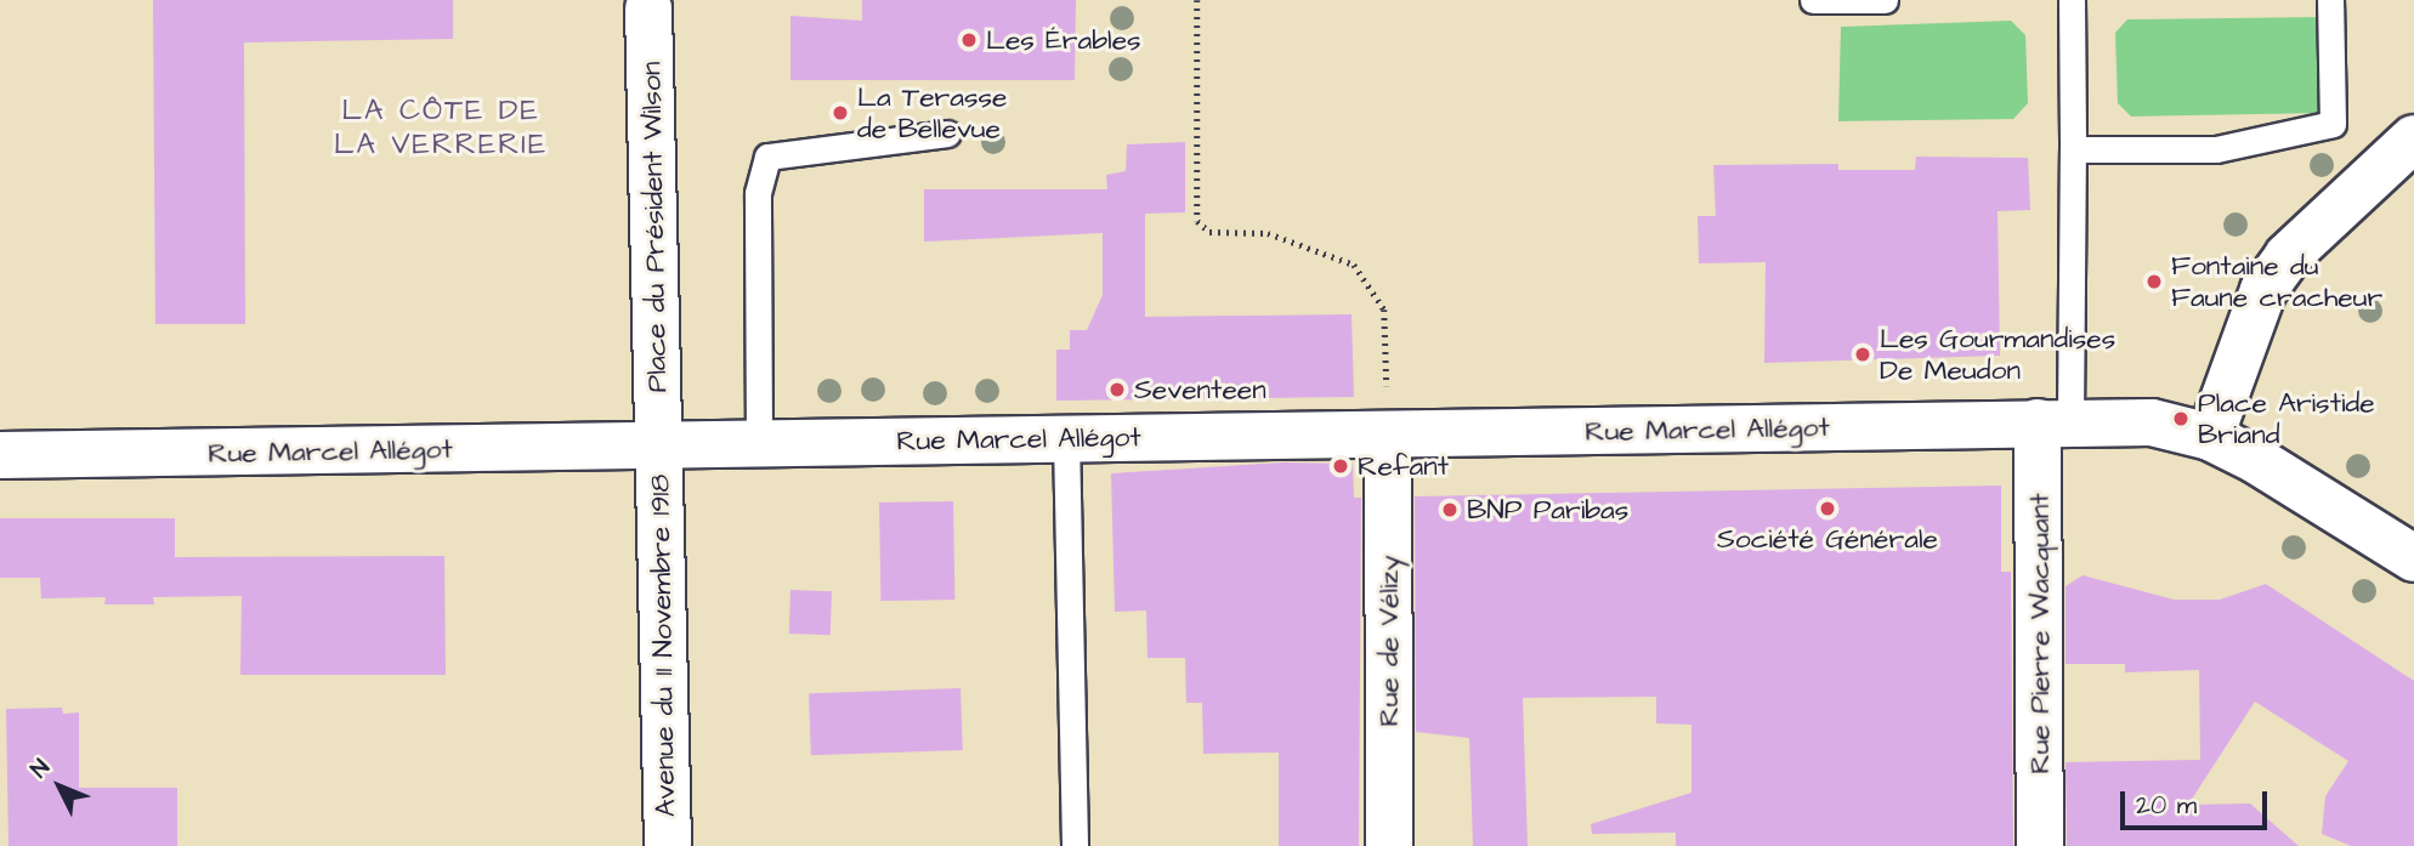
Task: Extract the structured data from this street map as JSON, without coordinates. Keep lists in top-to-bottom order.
{
  "streets": {
    "main road": [
      "Place du Président Wilson",
      "Rue Marcel Allégot",
      "Rue Pierre Wacquant",
      "Rue de Vélizy",
      "Avenue du 11 Novembre 1918"
    ]
  },
  "crossings": [
    ["Place du Président Wilson", "Rue Marcel Allégot"],
    ["Place du Président Wilson", "Avenue du 11 Novembre 1918"],
    ["Rue Marcel Allégot", "Rue Pierre Wacquant"],
    ["Rue Marcel Allégot", "Rue de Vélizy"],
    ["Rue Marcel Allégot", "Avenue du 11 Novembre 1918"]
  ],
  "districts": ["LA CÔTE DE LA VERRERIE"],
  "places": [
    "Les Érables",
    "La Terasse de Bellevue",
    "Fontaine du Faune cracheur",
    "Les Gourmandises De Meudon",
    "Seventeen",
    "Place Aristide Briand",
    "Refant",
    "Société Générale",
    "BNP Paribas"
  ],
  "scale_bar": "20 m",
  "north": "top left"
}
